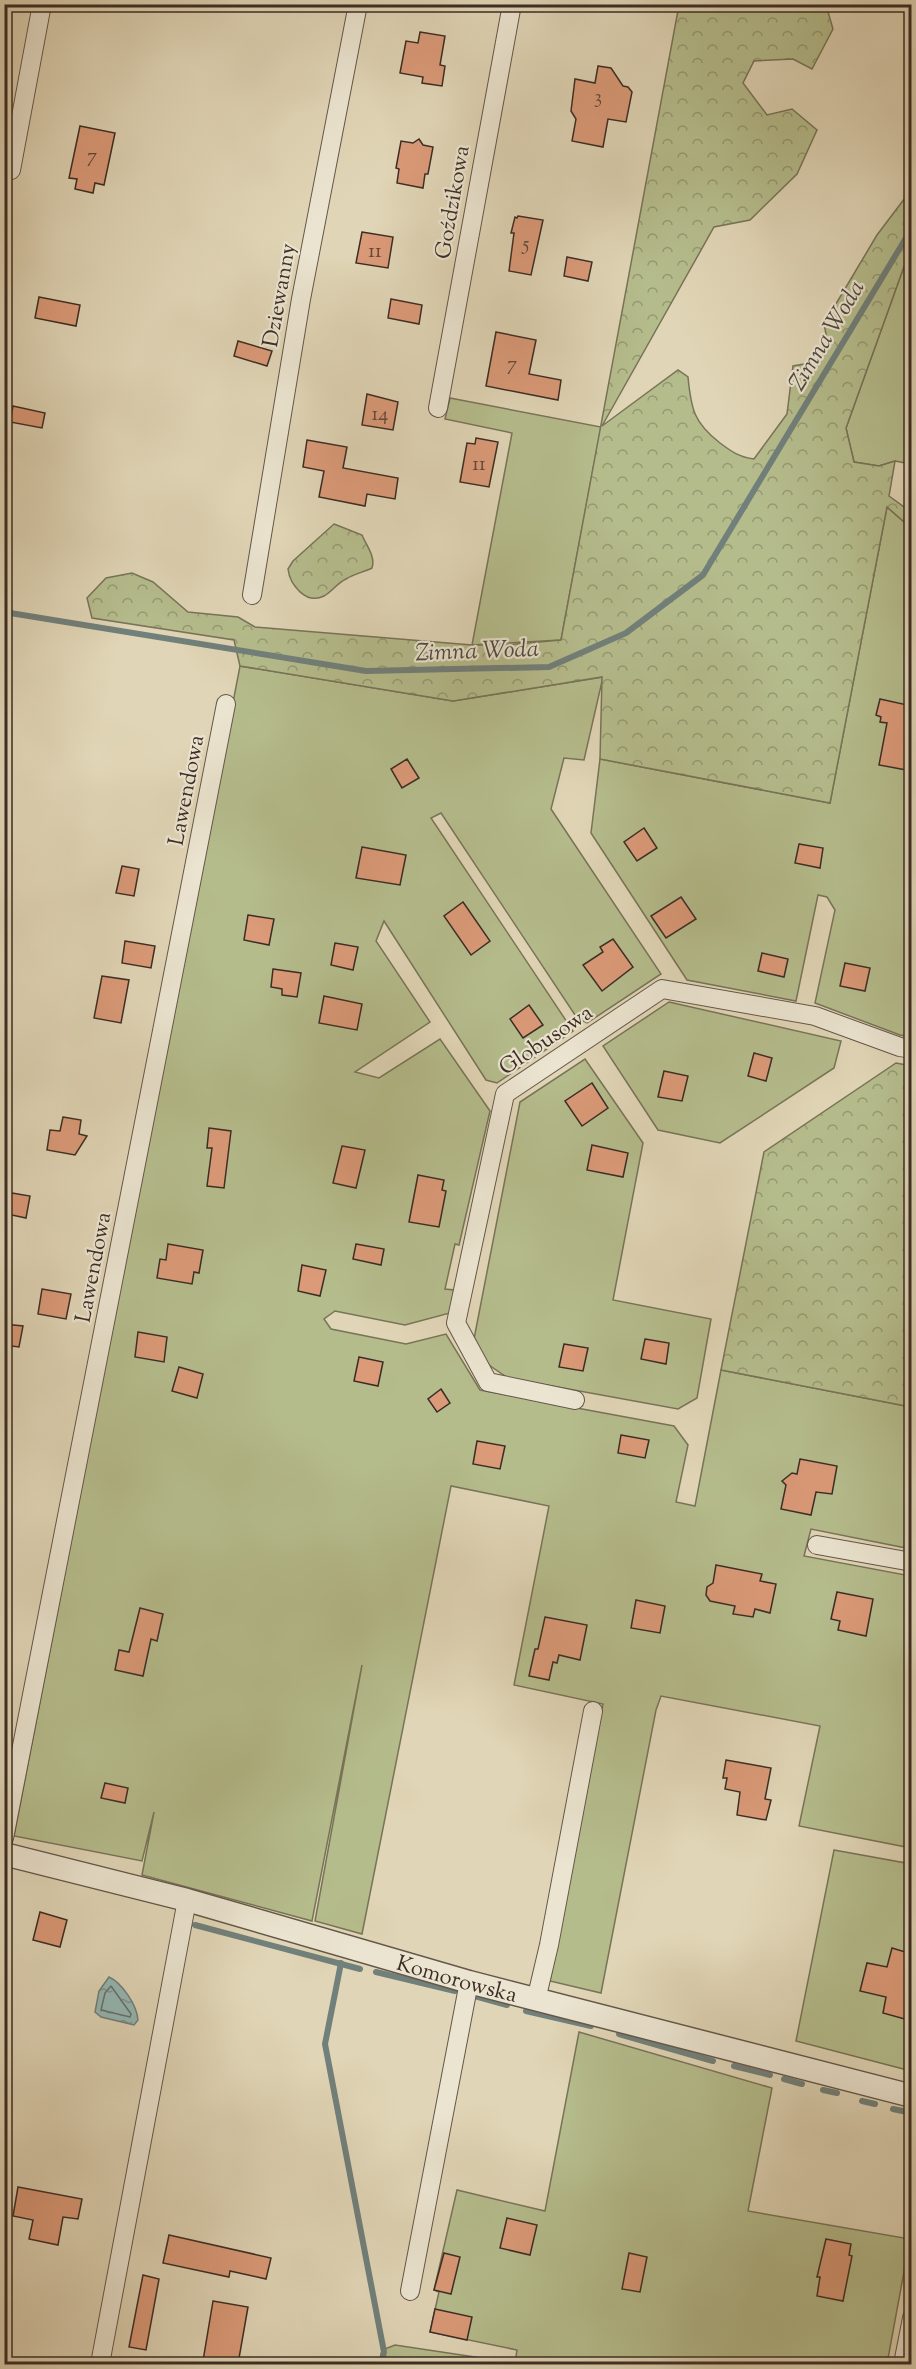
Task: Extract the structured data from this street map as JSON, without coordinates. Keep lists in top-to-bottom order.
{
  "streets": {
    "street": [
      "Goździkowa",
      "Dziewanny",
      "Lawendowa",
      "Globusowa",
      "Komorowska"
    ]
  },
  "water": ["Zimna Woda"],
  "house_numbers": [
    "3",
    "7",
    "5",
    "11",
    "7",
    "14",
    "11"
  ]
}
